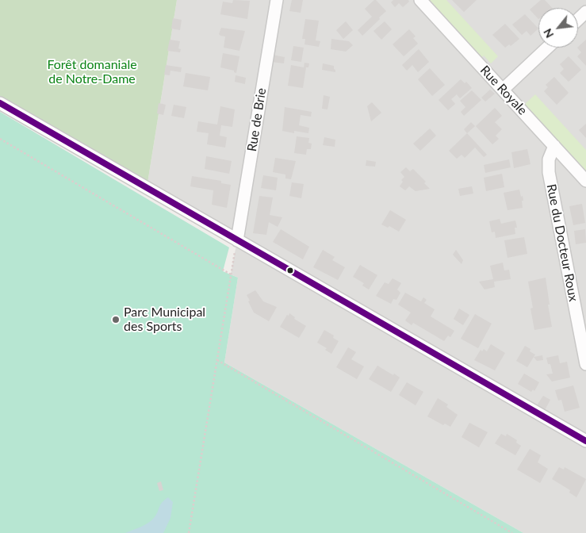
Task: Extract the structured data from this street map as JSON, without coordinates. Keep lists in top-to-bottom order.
{
  "streets": {
    "street": ["Rue Royale", "Rue de Brie", "Rue du Docteur Roux"]
  },
  "crossings": [
    ["Rue Royale", "Rue du Docteur Roux"]
  ],
  "parks": ["Forêt domaniale de Notre-Dame"],
  "places": ["Parc Municipal des Sports"],
  "north": "bottom left"
}
